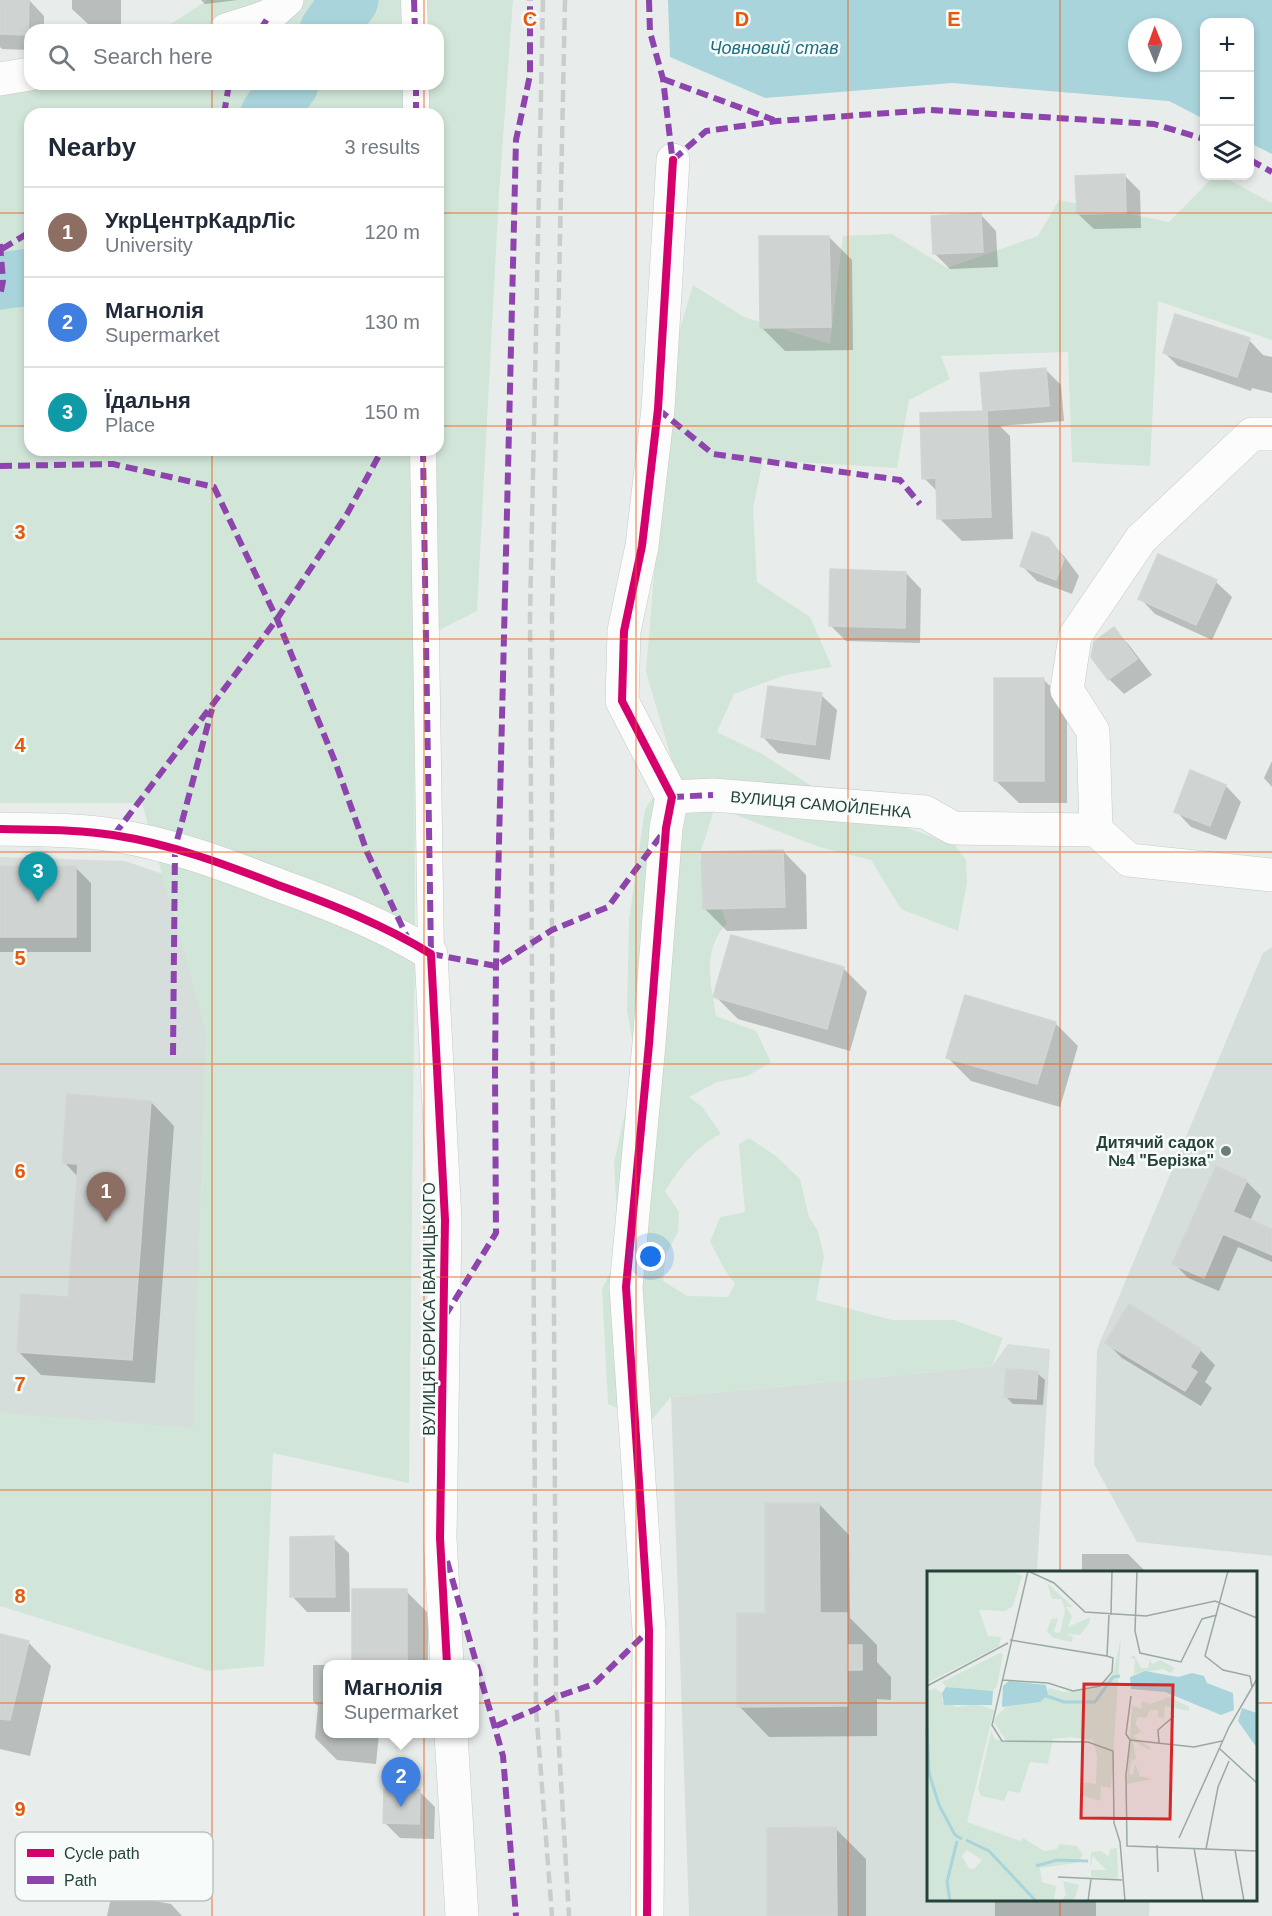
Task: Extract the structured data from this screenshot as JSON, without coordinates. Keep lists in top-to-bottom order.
{
  "streets": {
    "street": ["ВУЛИЦЯ САМОЙЛЕНКА", "ВУЛИЦЯ БОРИСА ІВАНИЦЬКОГО"]
  },
  "water": ["Човновий став"],
  "places": ["Дитячий садок №4 \"Берізка\""],
  "legend": ["Cycle path", "Path"],
  "north": "top",
  "page": {
    "map_buttons": ["+", "−"],
    "search": "Search here",
    "heading": ["Nearby", "3 results"],
    "list": [
      {
        "mark": "1",
        "name": "УкрЦентрКадрЛіс",
        "note": "University",
        "value": "120 m"
      },
      {
        "mark": "2",
        "name": "Магнолія",
        "note": "Supermarket",
        "value": "130 m"
      },
      {
        "mark": "3",
        "name": "Їдальня",
        "note": "Place",
        "value": "150 m"
      }
    ],
    "pins": ["3", "1", "2"],
    "popup": ["Магнолія", "Supermarket"]
  },
  "grid": {
    "columns": ["C", "D", "E"],
    "rows": [
      "3",
      "4",
      "5",
      "6",
      "7",
      "8",
      "9"
    ]
  }
}
